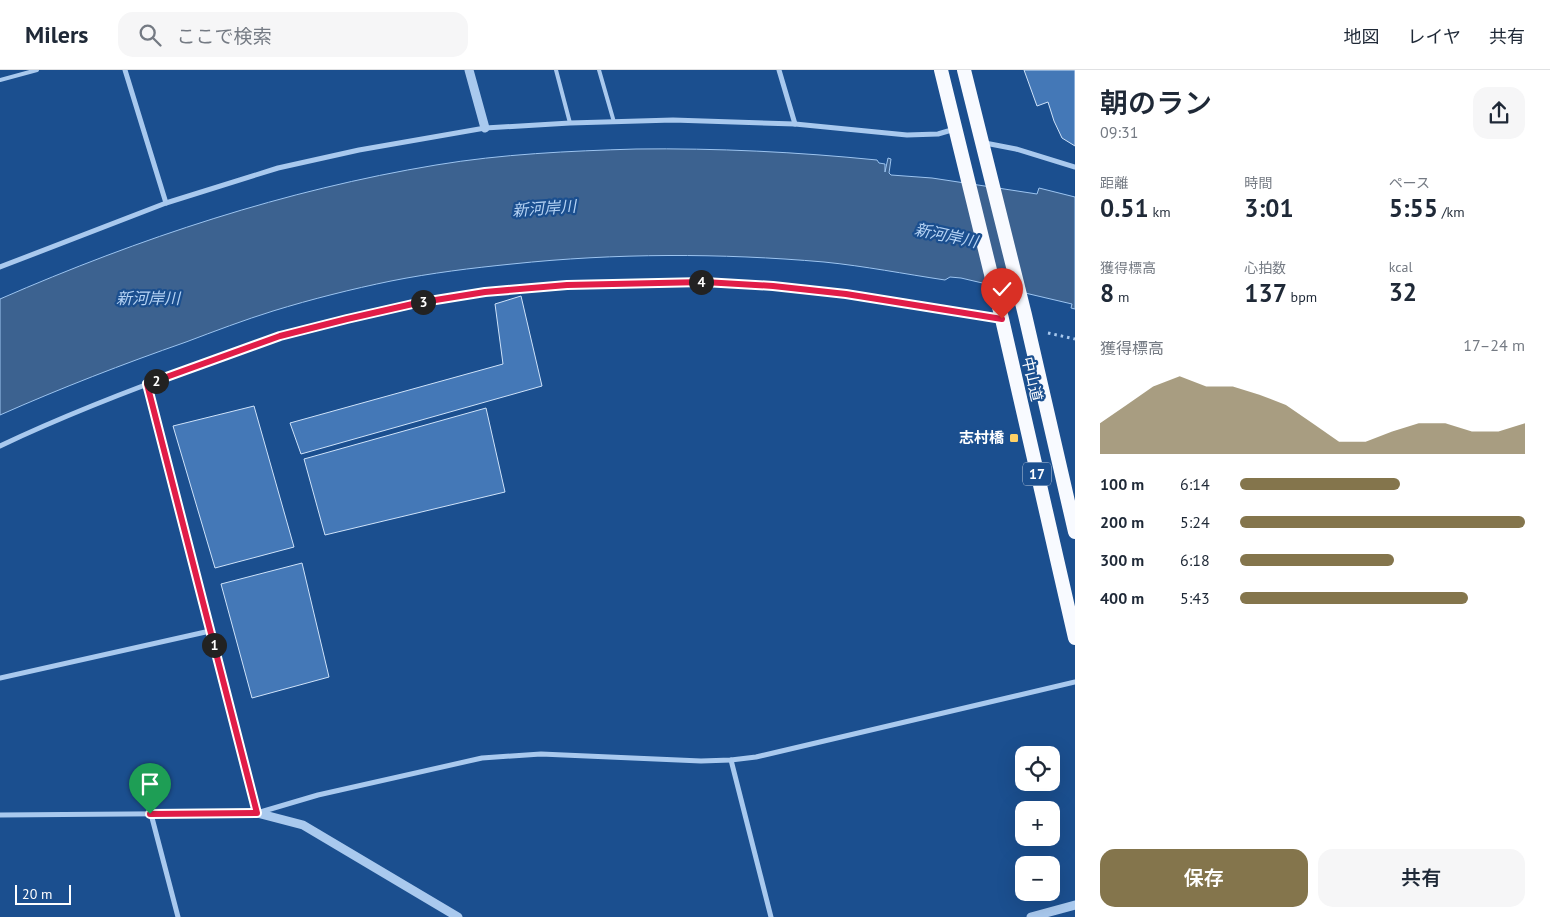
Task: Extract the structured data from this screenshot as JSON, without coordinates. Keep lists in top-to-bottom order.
{
  "streets": {
    "highway": ["中山道", "17"]
  },
  "water": ["新河岸川"],
  "places": {
    "transit": ["志村橋"]
  },
  "scale_bar": "20 m",
  "page": {
    "header": "Milers",
    "search": "ここで検索",
    "nav": ["地図", "レイヤ", "共有"],
    "heading": ["朝のラン", "09:31"],
    "stats": [
      ["距離", "0.51 km"],
      ["時間", "3:01"],
      ["ペース", "5:55 /km"],
      ["獲得標高", "8 m"],
      ["心拍数", "137 bpm"],
      ["kcal", "32"]
    ],
    "pins": [
      "4",
      "3",
      "2",
      "1"
    ],
    "chart": ["獲得標高", "17–24 m"],
    "list": [
      {
        "name": "100 m",
        "note": "6:14"
      },
      {
        "name": "200 m",
        "note": "5:24"
      },
      {
        "name": "300 m",
        "note": "6:18"
      },
      {
        "name": "400 m",
        "note": "5:43"
      }
    ],
    "map_buttons": ["+", "−"],
    "buttons": ["保存", "共有"],
    "scale": "20 m"
  }
}
